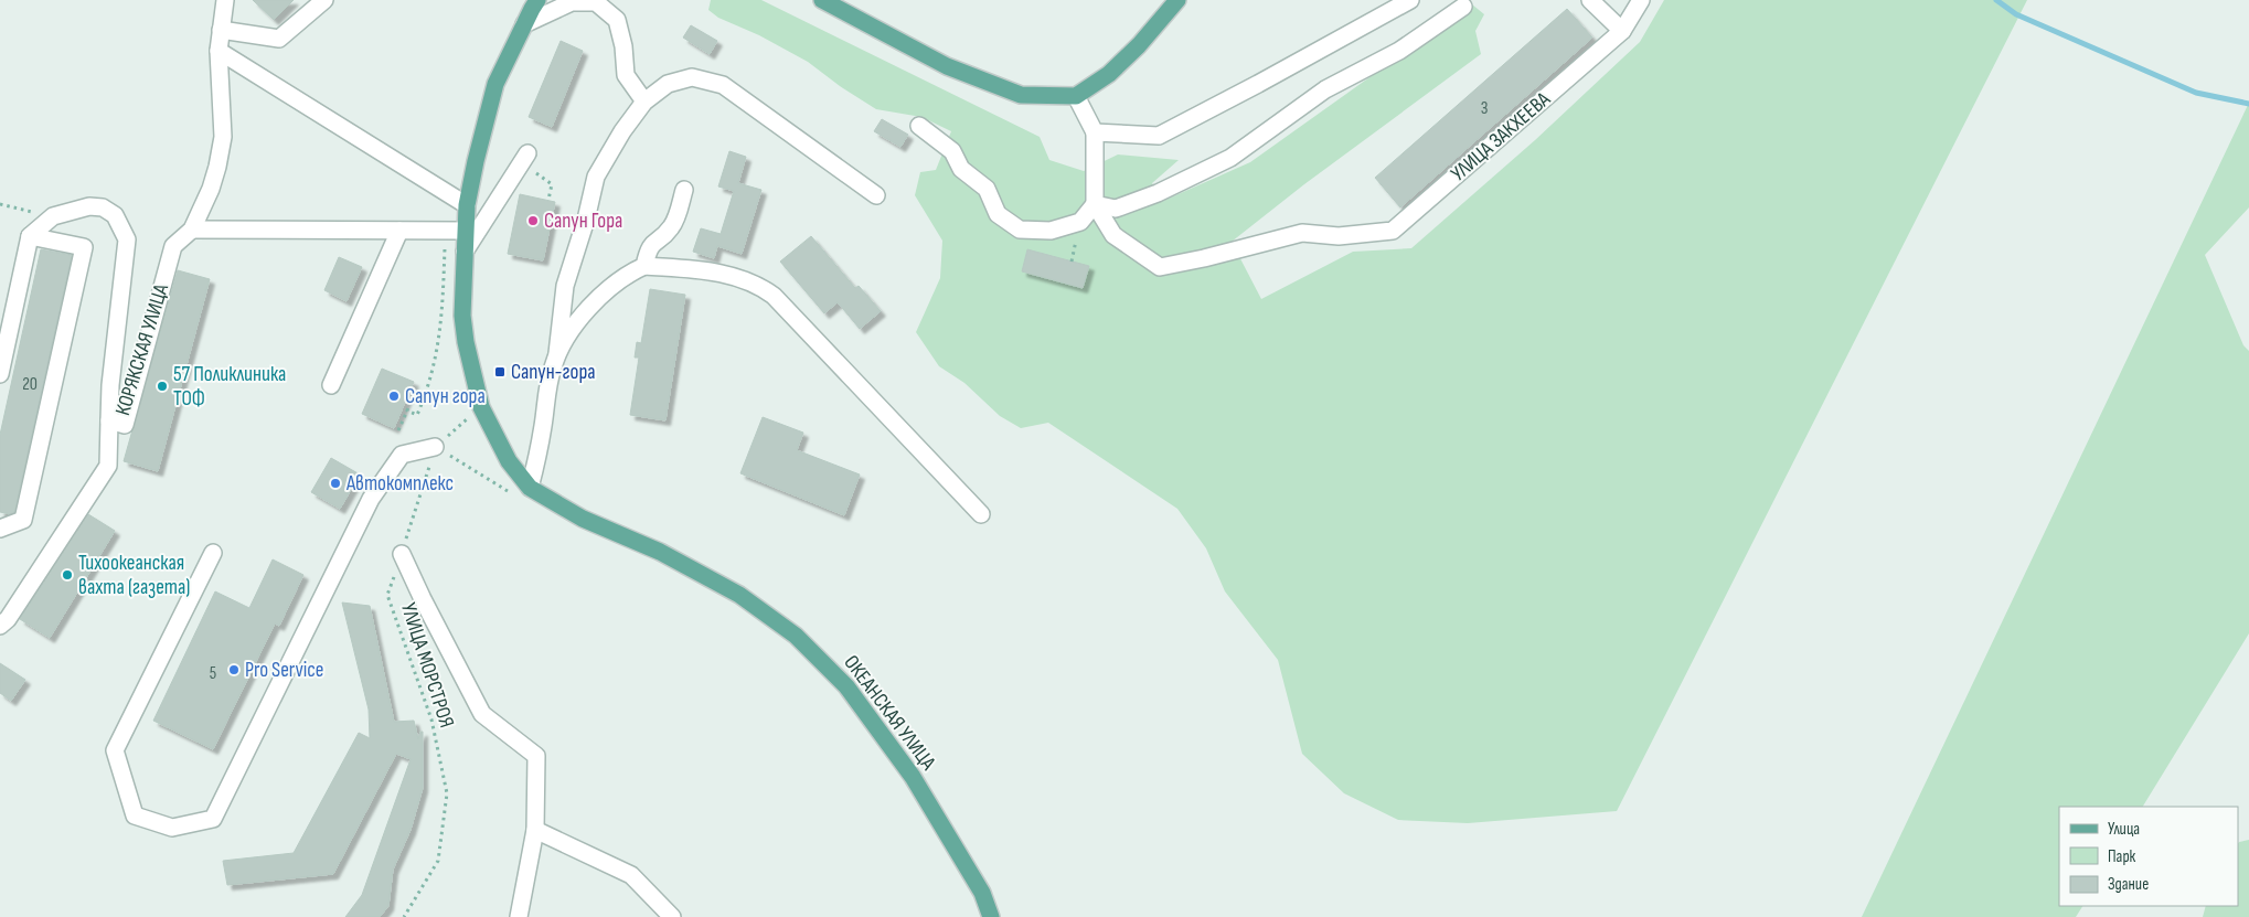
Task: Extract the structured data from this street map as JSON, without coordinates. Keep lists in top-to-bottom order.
{
  "streets": {
    "main road": ["ОКЕАНСКАЯ УЛИЦА"],
    "street": ["УЛИЦА ЗАКХЕЕВА", "КОРЯКСКАЯ УЛИЦА"],
    "path": ["УЛИЦА МОРСТРОЯ"]
  },
  "places": {
    "other": [
      "Сапун Гора",
      "57 Поликлиника ТОФ",
      "Сапун гора",
      "Автокомплекс",
      "Тихоокеанская вахта (газета)",
      "Pro Service"
    ],
    "transit": ["Сапун-гора"]
  },
  "house_numbers": ["3", "20", "5"],
  "legend": ["Улица", "Парк", "Здание"]
}
